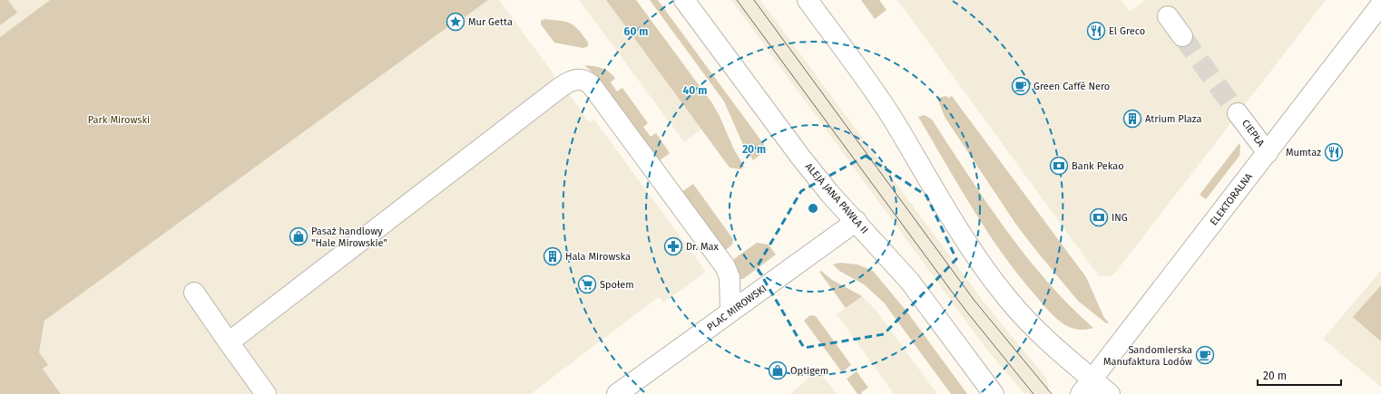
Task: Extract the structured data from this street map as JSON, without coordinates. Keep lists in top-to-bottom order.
{
  "streets": {
    "main road": [
      "CIEPŁA",
      "ALEJA JANA PAWŁA II",
      "ELEKTORALNA",
      "PLAC MIROWSKI"
    ]
  },
  "crossings": [
    ["CIEPŁA", "ELEKTORALNA"],
    ["ALEJA JANA PAWŁA II", "PLAC MIROWSKI"]
  ],
  "parks": ["Park Mirowski"],
  "places": {
    "place": ["Mur Getta"],
    "restaurant": ["El Greco", "Mumtaz"],
    "cafe": ["Green Caffè Nero", "Sandomierska Manufaktura Lodów"],
    "building": ["Atrium Plaza", "Hala Mirowska"],
    "bank": ["Bank Pekao", "ING"],
    "shop": ["Pasaż handlowy \"Hale Mirowskie\"", "Optigem"],
    "pharmacy": ["Dr. Max"],
    "supermarket": ["Społem"]
  },
  "scale_bar": "20 m",
  "rings": ["60 m", "40 m", "20 m"]
}
